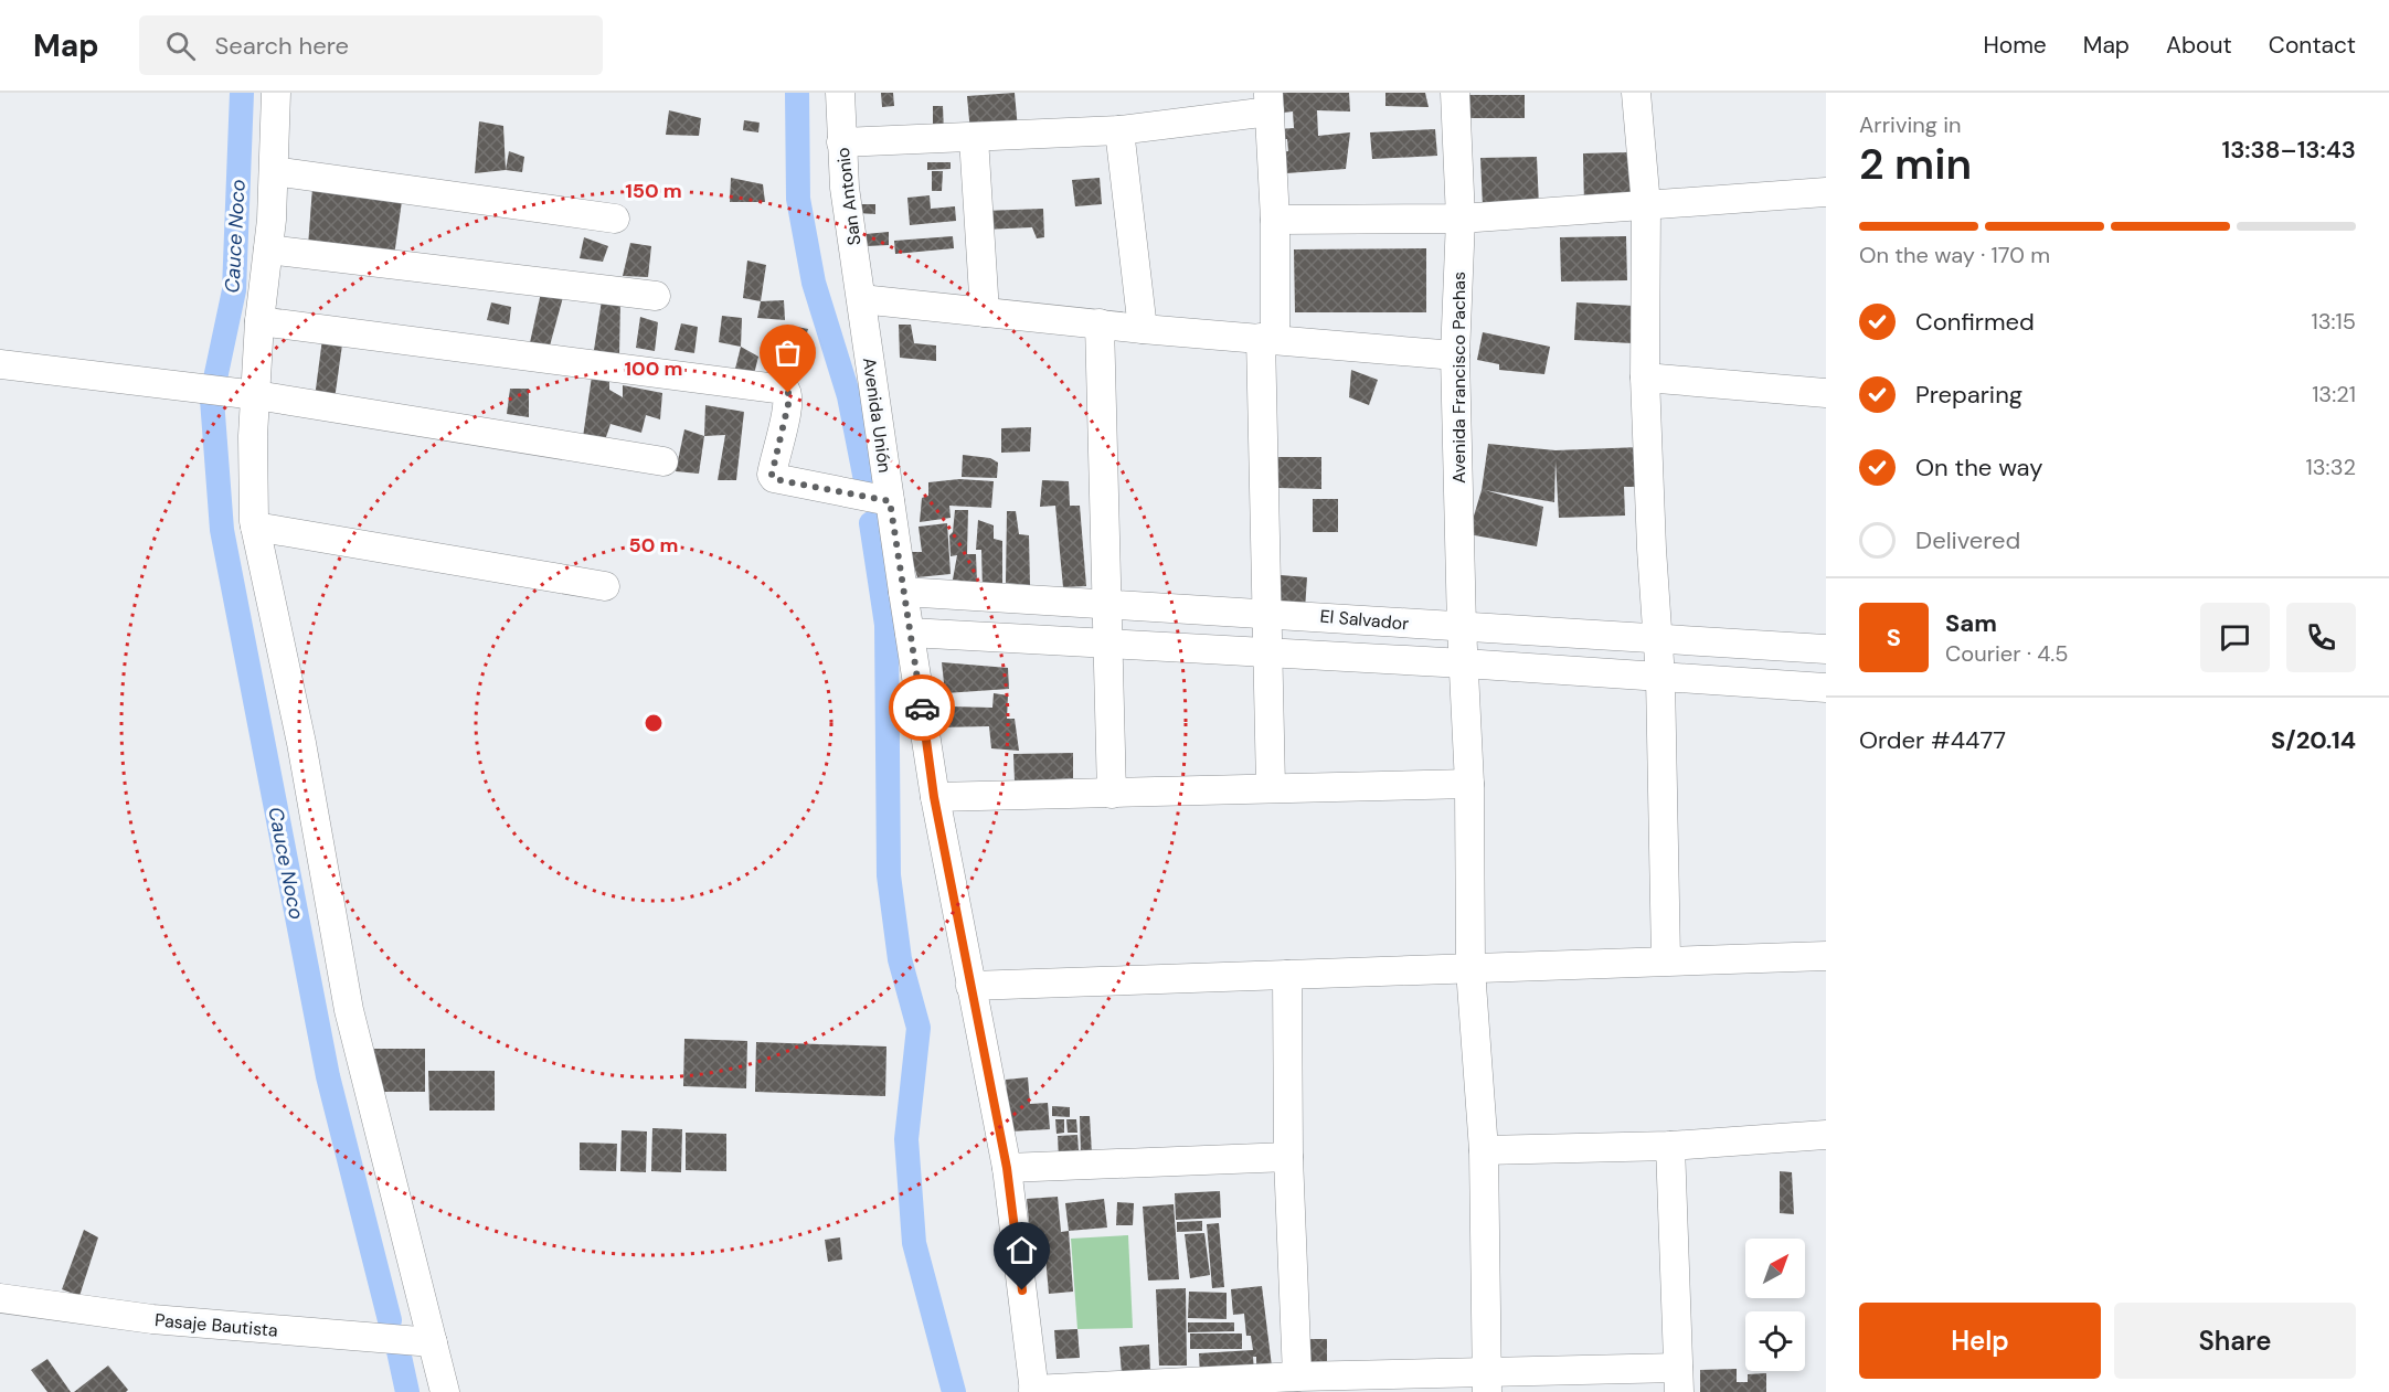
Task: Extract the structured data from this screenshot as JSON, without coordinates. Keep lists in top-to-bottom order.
{
  "streets": {
    "street": [
      "San Antonio",
      "Avenida Francisco Pachas",
      "Avenida Unión",
      "El Salvador",
      "Pasaje Bautista"
    ]
  },
  "crossings": [
    ["San Antonio", "Avenida Unión"],
    ["Avenida Francisco Pachas", "El Salvador"],
    ["Avenida Unión", "El Salvador"]
  ],
  "water": ["Cauce Noco"],
  "north": "top right",
  "page": {
    "header": "Map",
    "search": "Search here",
    "nav": [
      "Home",
      "Map",
      "About",
      "Contact"
    ],
    "heading": ["2 min", "Arriving in", "13:38–13:43"],
    "panel": [
      "Sam",
      "Courier · 4.5",
      "Order #4477",
      "S/20.14"
    ],
    "bar": "On the way · 170 m",
    "list": [
      ["Confirmed", "13:15"],
      ["Preparing", "13:21"],
      ["On the way", "13:32"],
      "Delivered"
    ],
    "round": "S",
    "buttons": ["Help", "Share"]
  },
  "rings": ["150 m", "100 m", "50 m"]
}
